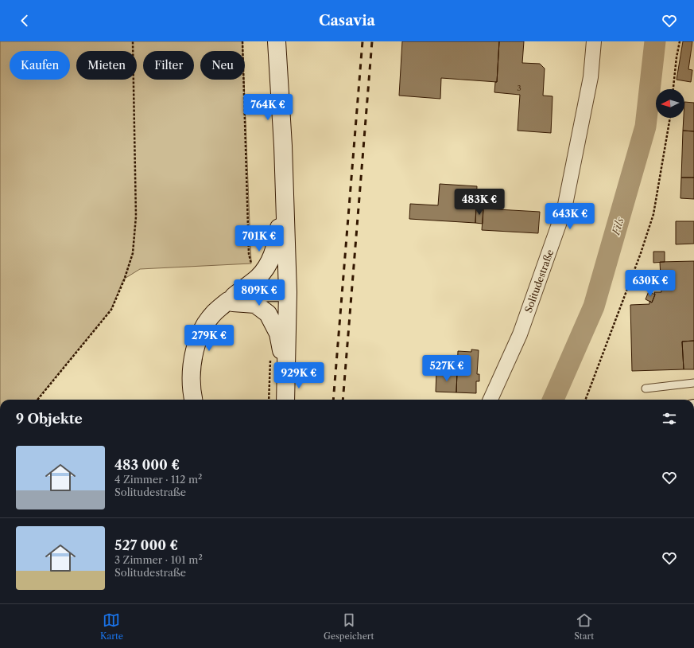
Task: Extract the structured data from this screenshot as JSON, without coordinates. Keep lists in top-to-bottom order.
{
  "streets": {
    "street": ["Solitudestraße"]
  },
  "water": ["Fils"],
  "house_numbers": ["3"],
  "north": "left",
  "page": {
    "header": "Casavia",
    "chip": [
      "Kaufen",
      "Mieten",
      "Filter",
      "Neu"
    ],
    "price": [
      "764K €",
      "483K €",
      "643K €",
      "701K €",
      "630K €",
      "809K €",
      "279K €",
      "527K €",
      "929K €"
    ],
    "heading": "9 Objekte",
    "list": [
      {
        "name": "483 000 €",
        "note": "4 Zimmer · 112 m² · Solitudestraße"
      },
      {
        "name": "527 000 €",
        "note": "3 Zimmer · 101 m² · Solitudestraße"
      }
    ],
    "tabs": ["Karte", "Gespeichert", "Start"]
  }
}
